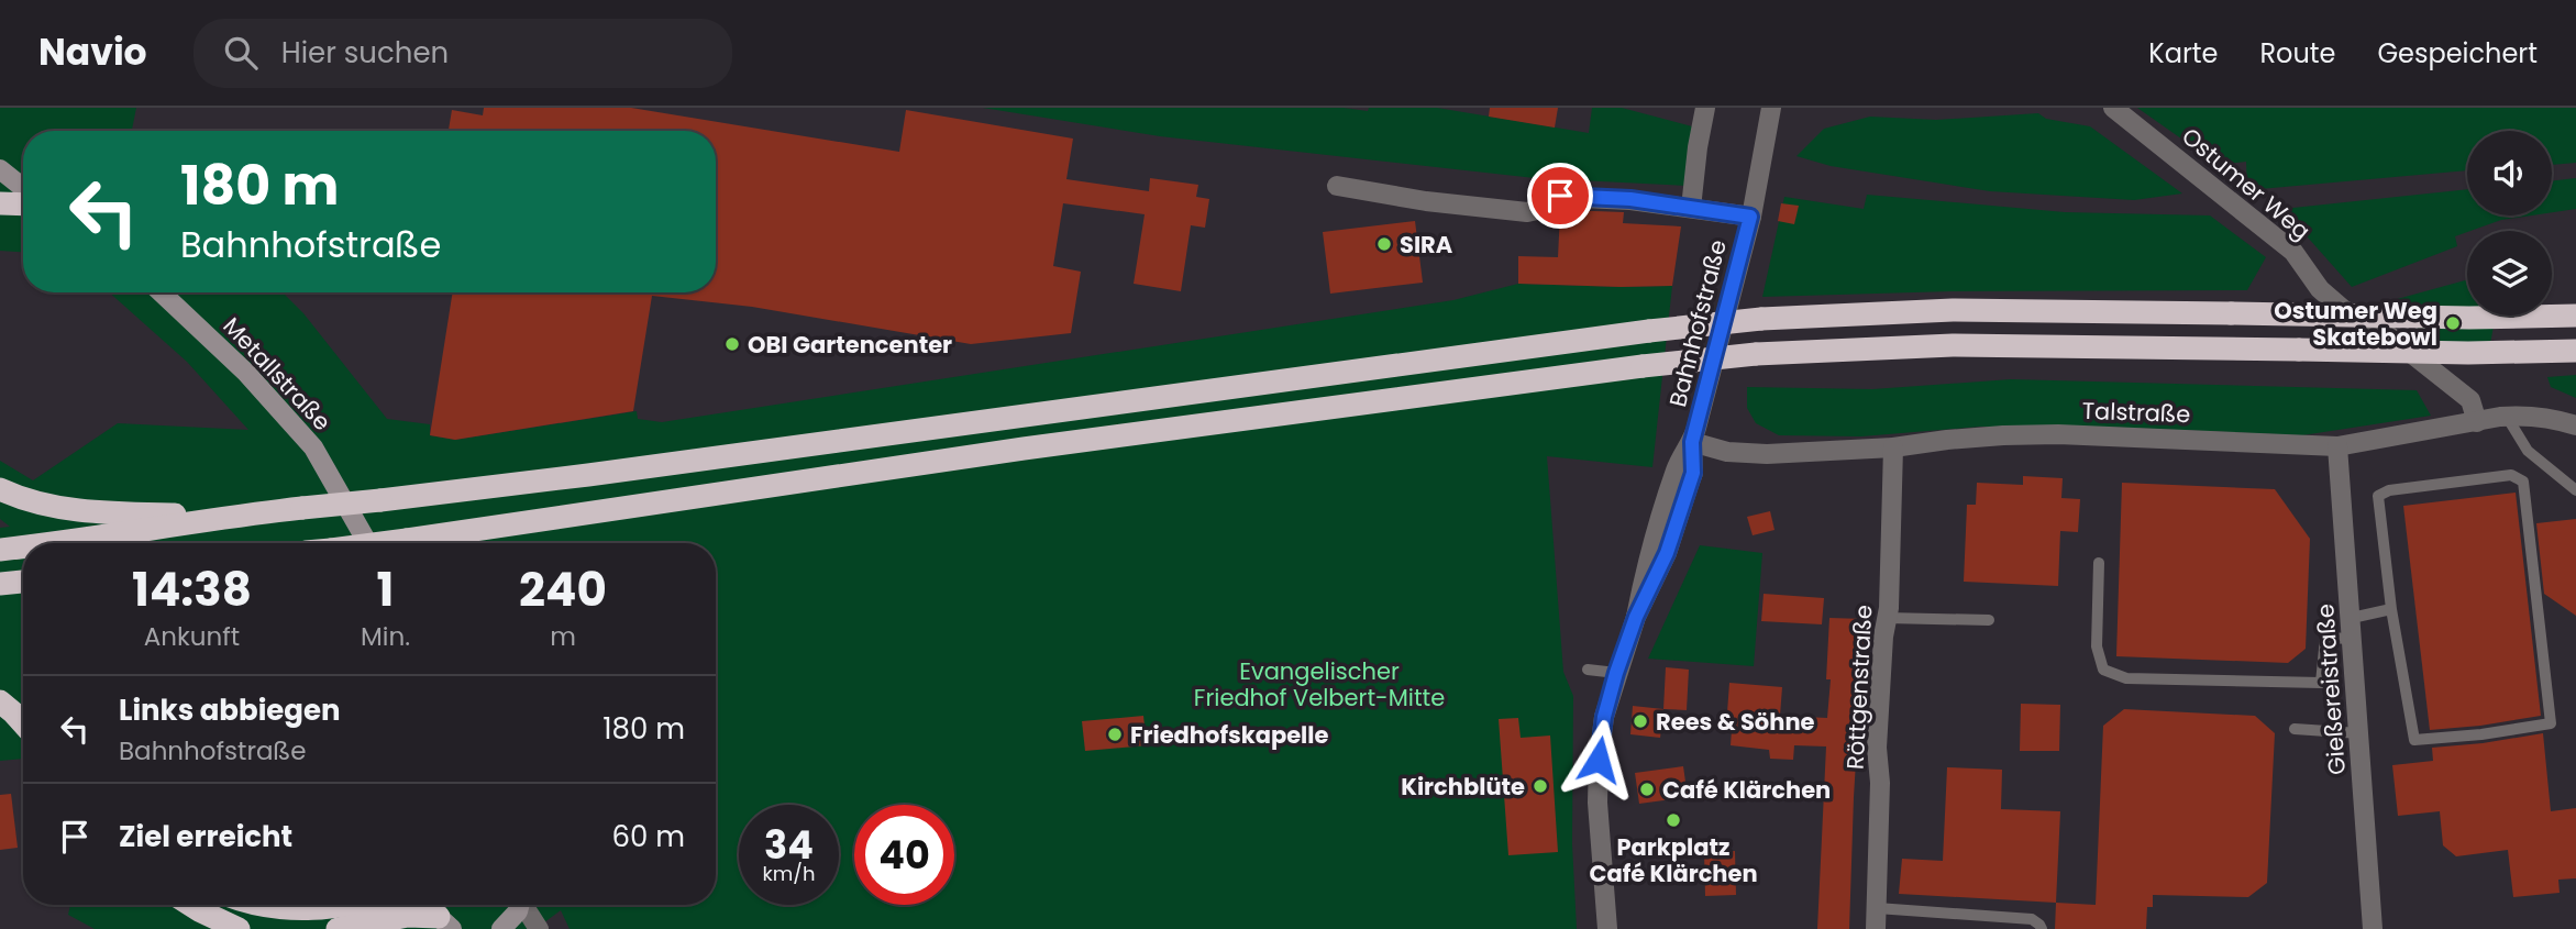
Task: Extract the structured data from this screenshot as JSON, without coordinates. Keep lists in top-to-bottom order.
{
  "streets": {
    "main road": ["Metallstraße"],
    "street": [
      "Ostumer Weg",
      "Bahnhofstraße",
      "Talstraße",
      "Röttgenstraße",
      "Gießereistraße"
    ]
  },
  "crossings": [
    ["Ostumer Weg", "Talstraße"],
    ["Bahnhofstraße", "Talstraße"],
    ["Talstraße", "Röttgenstraße"],
    ["Talstraße", "Gießereistraße"]
  ],
  "parks": ["Evangelischer Friedhof Velbert-Mitte"],
  "places": [
    "SIRA",
    "Ostumer Weg Skatebowl",
    "OBI Gartencenter",
    "Rees & Söhne",
    "Friedhofskapelle",
    "Kirchblüte",
    "Café Klärchen",
    "Parkplatz Café Klärchen"
  ],
  "page": {
    "header": "Navio",
    "search": "Hier suchen",
    "nav": ["Karte", "Route", "Gespeichert"],
    "turn": ["180 m", "Bahnhofstraße"],
    "eta": [
      "14:38",
      "Ankunft",
      "1",
      "Min.",
      "240",
      "m"
    ],
    "list": [
      {
        "name": "Links abbiegen",
        "note": "Bahnhofstraße",
        "value": "180 m"
      },
      {
        "name": "Ziel erreicht",
        "value": "60 m"
      }
    ],
    "speed": "34 km/h",
    "limit": "40"
  }
}
